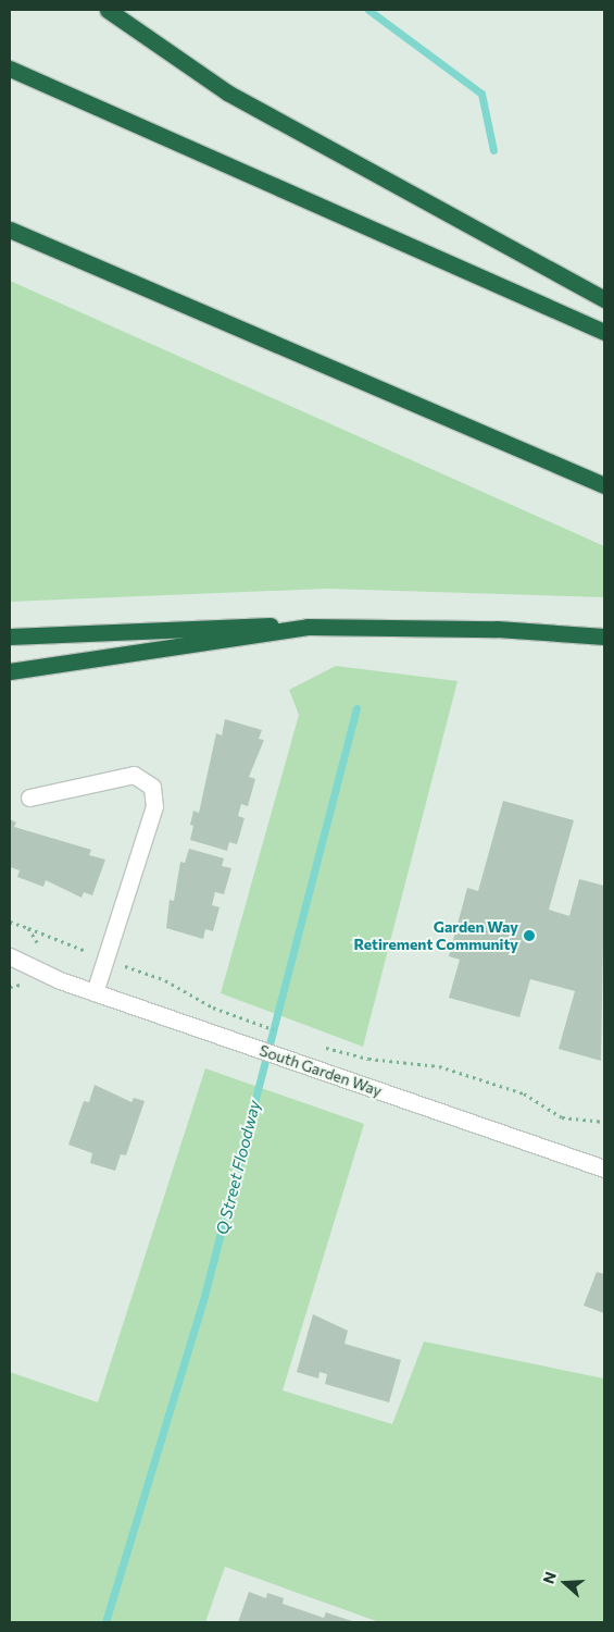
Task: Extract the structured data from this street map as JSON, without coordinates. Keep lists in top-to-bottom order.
{
  "streets": {
    "street": ["South Garden Way"]
  },
  "water": ["Q Street Floodway"],
  "places": ["Garden Way Retirement Community"],
  "north": "left"
}
